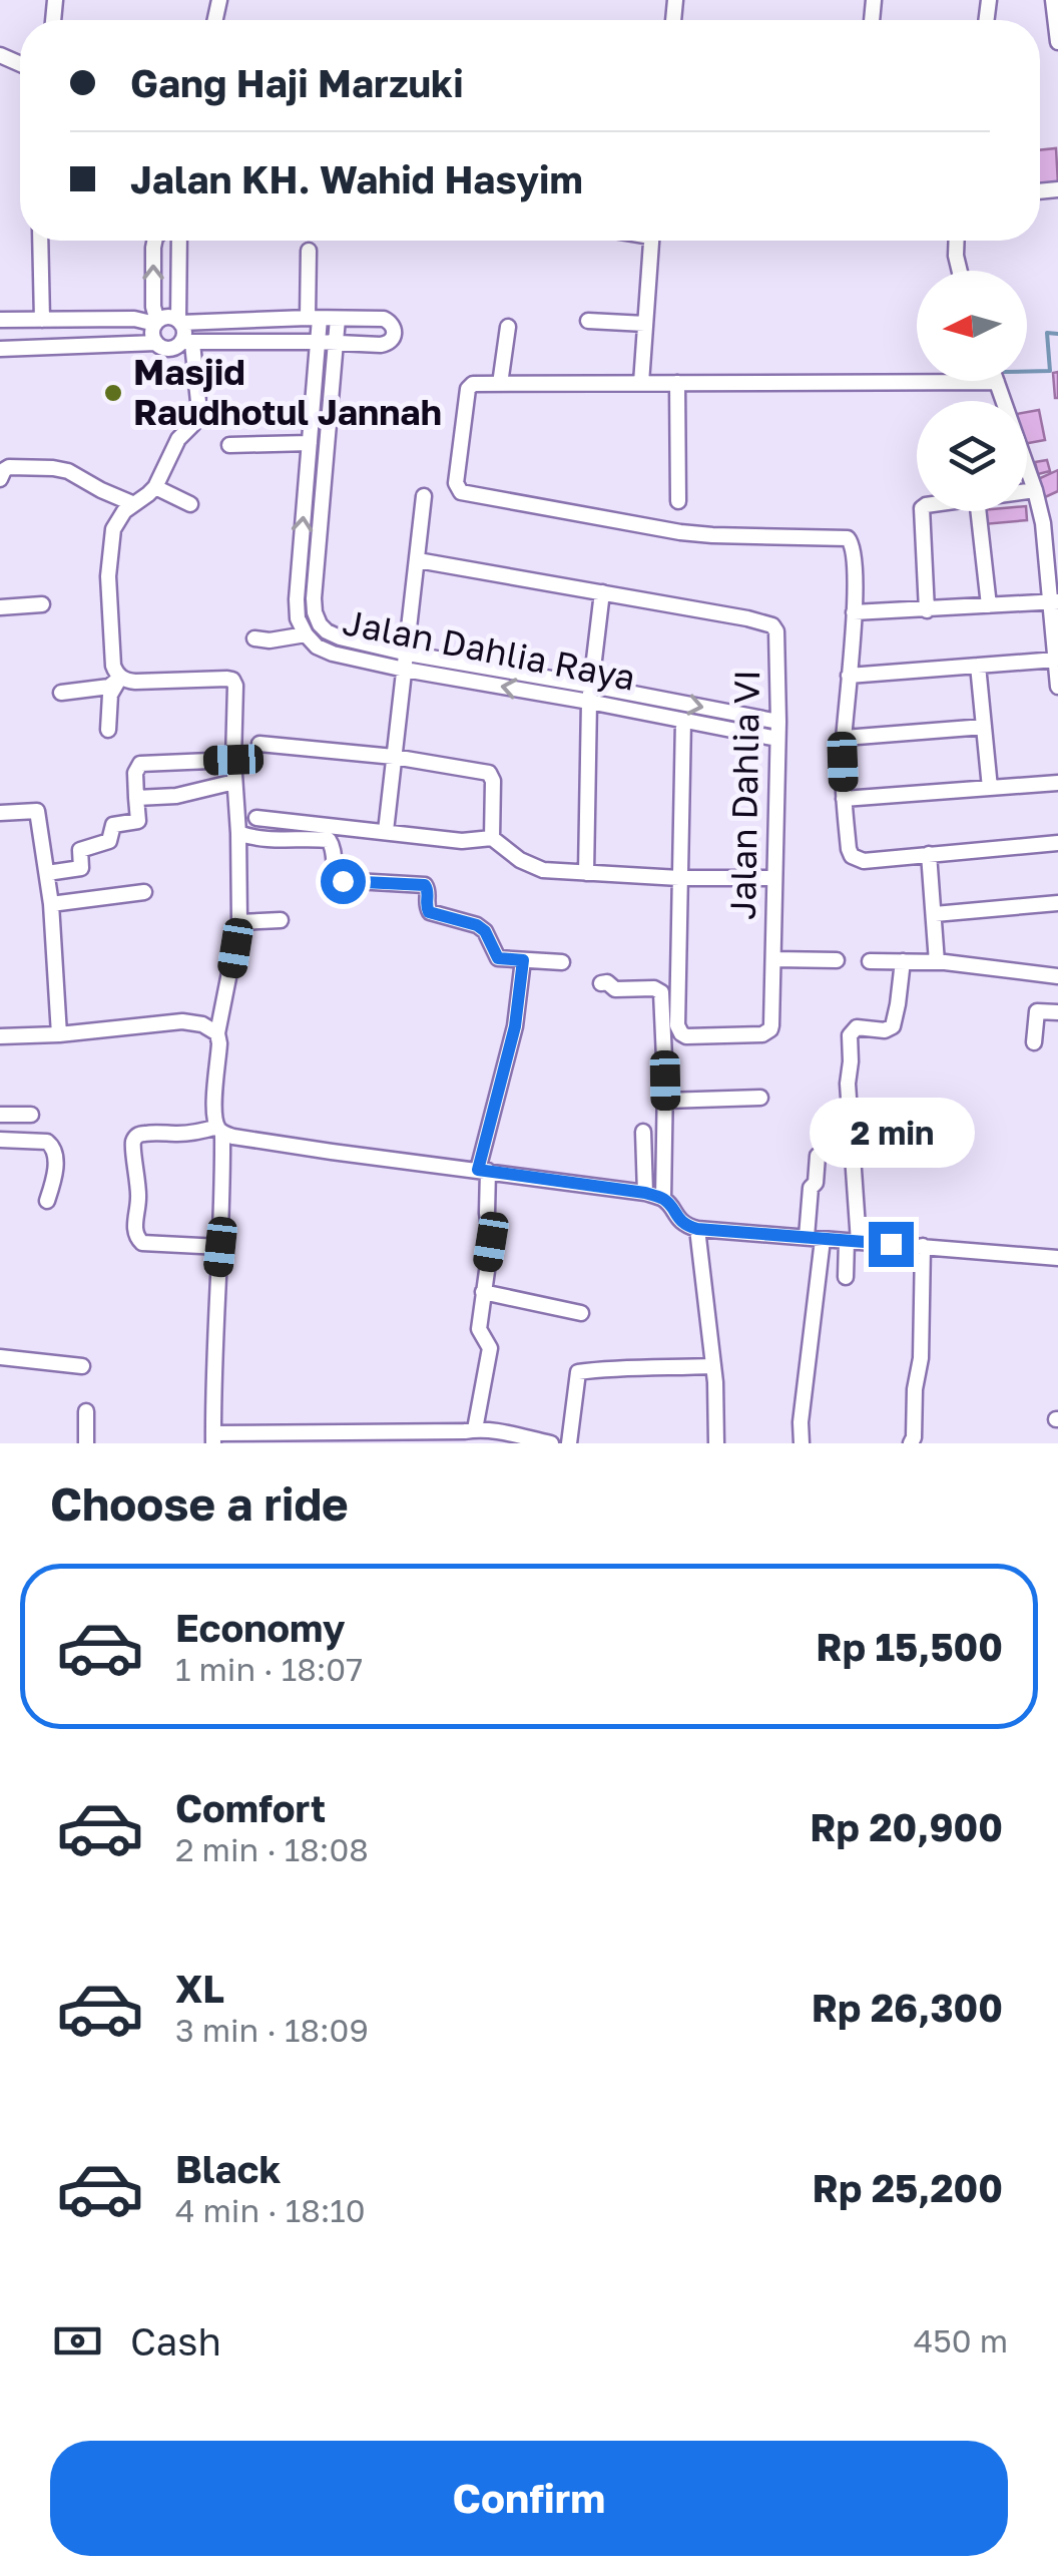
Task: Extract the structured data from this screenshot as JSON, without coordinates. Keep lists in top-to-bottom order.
{
  "streets": {
    "street": ["Jalan Dahlia Raya", "Jalan Dahlia VI"]
  },
  "crossings": [
    ["Jalan Dahlia Raya", "Jalan Dahlia VI"]
  ],
  "places": ["Masjid Raudhotul Jannah"],
  "north": "left",
  "page": {
    "banner": ["Gang Haji Marzuki", "Jalan KH. Wahid Hasyim"],
    "bubble": "2 min",
    "heading": "Choose a ride",
    "list": [
      {
        "name": "Economy",
        "note": "1 min · 18:07",
        "value": "Rp 15,500"
      },
      {
        "name": "Comfort",
        "note": "2 min · 18:08",
        "value": "Rp 20,900"
      },
      {
        "name": "XL",
        "note": "3 min · 18:09",
        "value": "Rp 26,300"
      },
      {
        "name": "Black",
        "note": "4 min · 18:10",
        "value": "Rp 25,200"
      }
    ],
    "pay": ["Cash", "450 m"],
    "buttons": "Confirm"
  }
}
